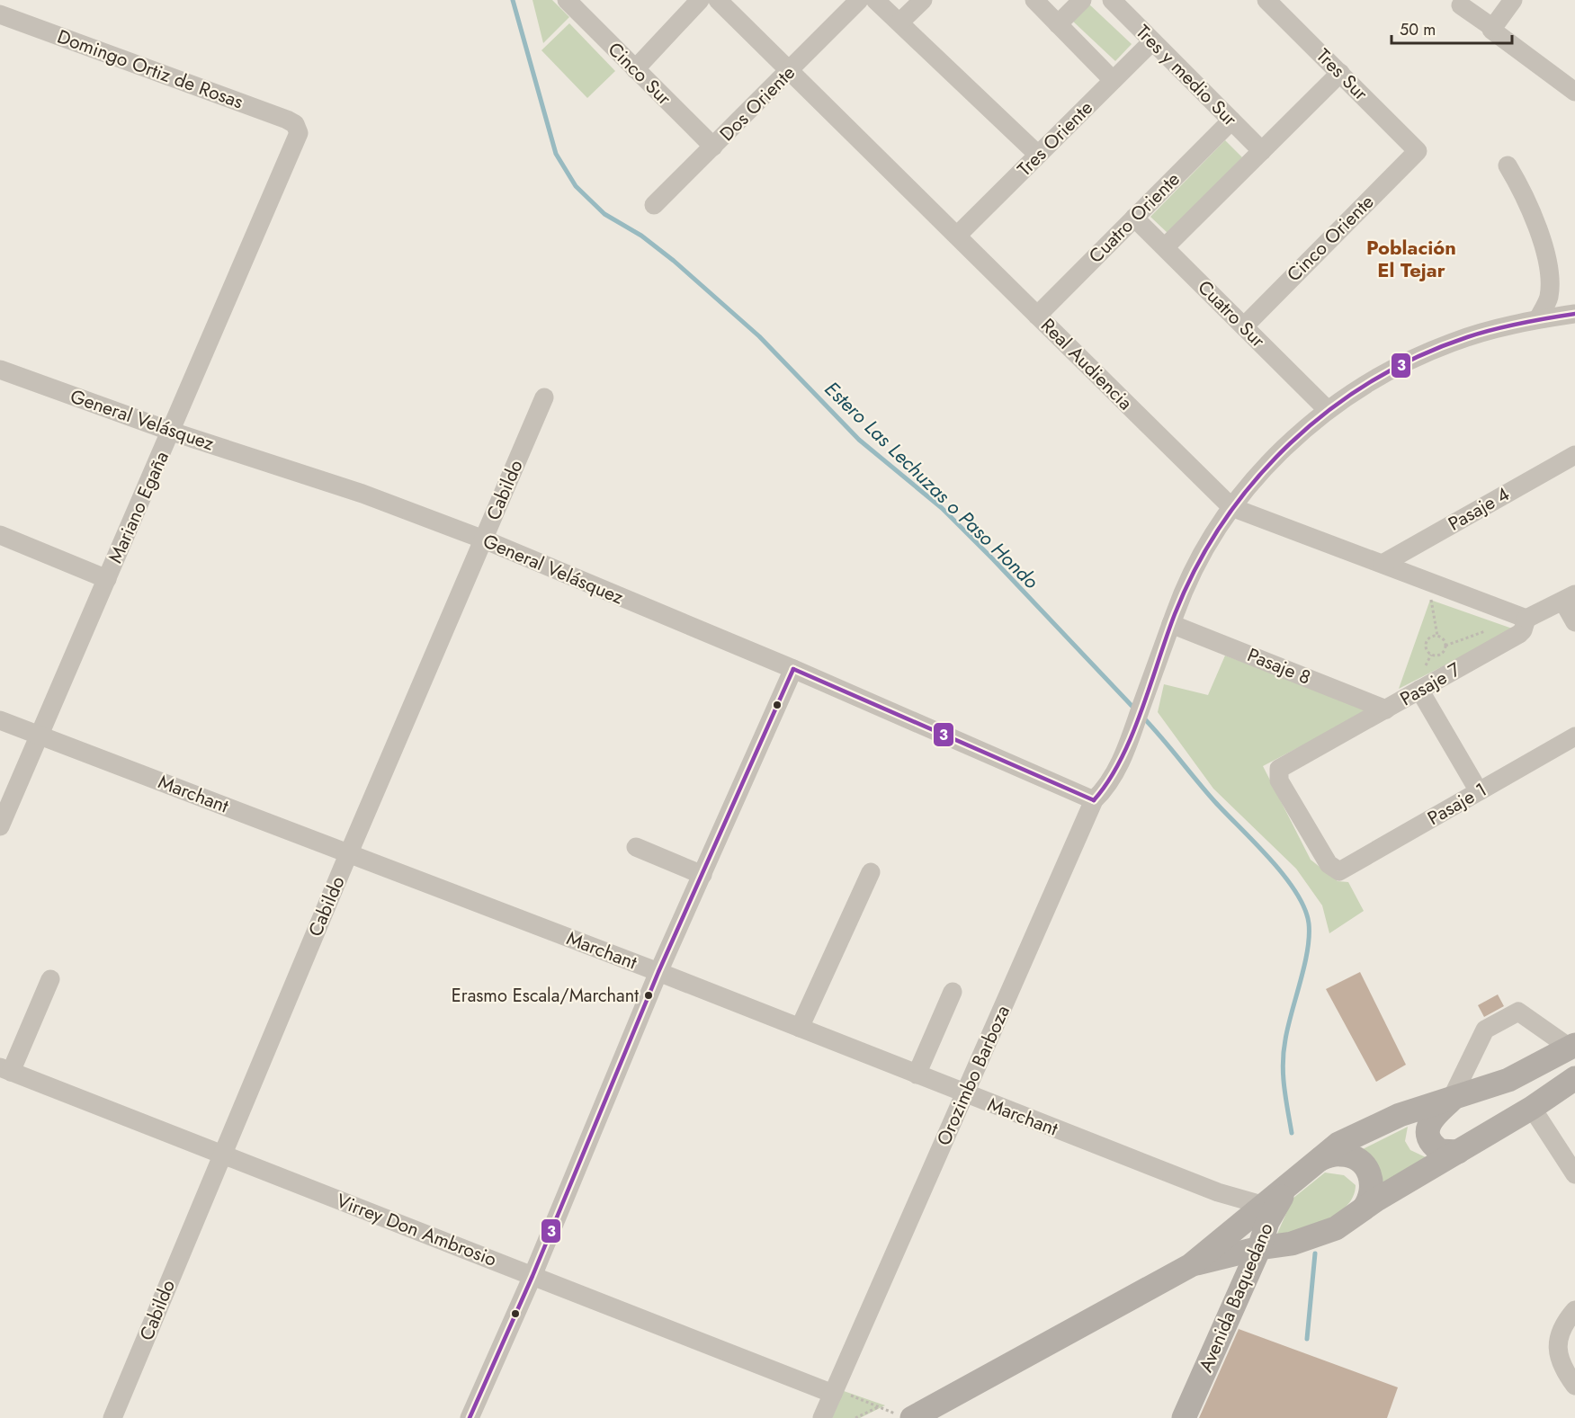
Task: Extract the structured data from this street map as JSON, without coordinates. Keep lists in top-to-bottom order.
{
  "streets": {
    "main road": ["Avenida Baquedano"],
    "street": [
      "Domingo Ortiz de Rosas",
      "Cinco Sur",
      "Tres Sur",
      "Tres y medio Sur",
      "Dos Oriente",
      "Tres Oriente",
      "Cuatro Oriente",
      "Cinco Oriente",
      "Cuatro Sur",
      "Real Audiencia",
      "General Velásquez",
      "Cabildo",
      "Mariano Egaña",
      "Pasaje 4",
      "Pasaje 8",
      "Pasaje 7",
      "Marchant",
      "Pasaje 1",
      "Orozimbo Barboza",
      "Virrey Don Ambrosio"
    ]
  },
  "crossings": [
    ["Domingo Ortiz de Rosas", "Mariano Egaña"],
    ["Cinco Sur", "Dos Oriente"],
    ["Tres Sur", "Cinco Oriente"],
    ["Tres y medio Sur", "Tres Oriente"],
    ["Tres y medio Sur", "Cuatro Oriente"],
    ["Dos Oriente", "Real Audiencia"],
    ["Tres Oriente", "Real Audiencia"],
    ["Cuatro Oriente", "Cuatro Sur"],
    ["Cuatro Oriente", "Real Audiencia"],
    ["Cinco Oriente", "Cuatro Sur"],
    ["Cuatro Sur", "Orozimbo Barboza"],
    ["Real Audiencia", "Pasaje 4"],
    ["Real Audiencia", "Pasaje 7"],
    ["Real Audiencia", "Orozimbo Barboza"],
    ["General Velásquez", "Cabildo"],
    ["General Velásquez", "Mariano Egaña"],
    ["General Velásquez", "Orozimbo Barboza"],
    ["Cabildo", "Marchant"],
    ["Cabildo", "Virrey Don Ambrosio"],
    ["Mariano Egaña", "Marchant"],
    ["Pasaje 8", "Pasaje 7"],
    ["Pasaje 8", "Orozimbo Barboza"],
    ["Pasaje 7", "Pasaje 1"],
    ["Marchant", "Orozimbo Barboza"],
    ["Orozimbo Barboza", "Virrey Don Ambrosio"]
  ],
  "districts": ["Población El Tejar"],
  "water": ["Estero Las Lechuzas o Paso Hondo"],
  "places": ["Erasmo Escala/Marchant"],
  "lines": ["transit line 3"],
  "scale_bar": "50 m"
}
